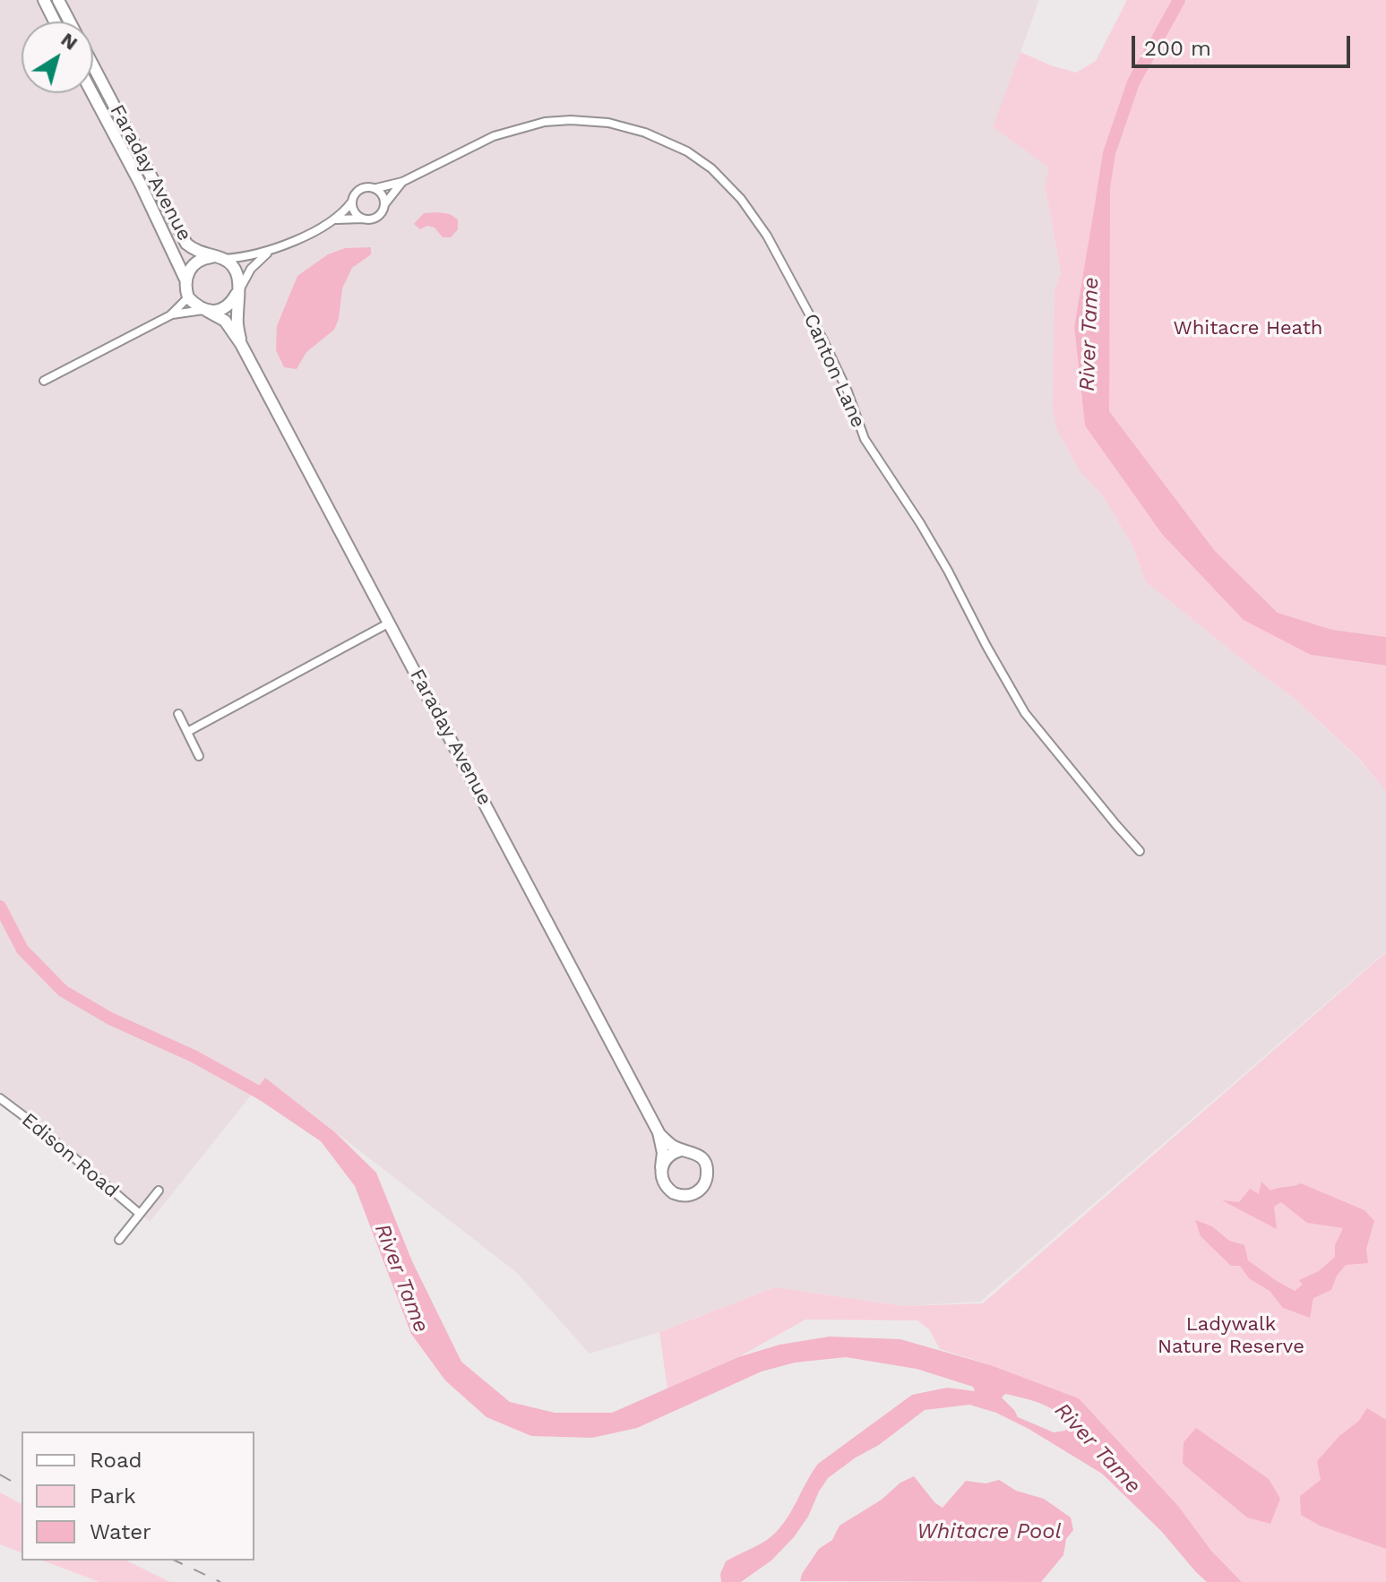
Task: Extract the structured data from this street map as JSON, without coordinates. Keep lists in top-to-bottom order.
{
  "streets": {
    "street": ["Faraday Avenue", "Canton Lane", "Edison Road"]
  },
  "water": ["River Tame", "Whitacre Pool"],
  "parks": ["Whitacre Heath", "Ladywalk Nature Reserve"],
  "legend": ["Road", "Park", "Water"],
  "scale_bar": "200 m",
  "north": "top right"
}
